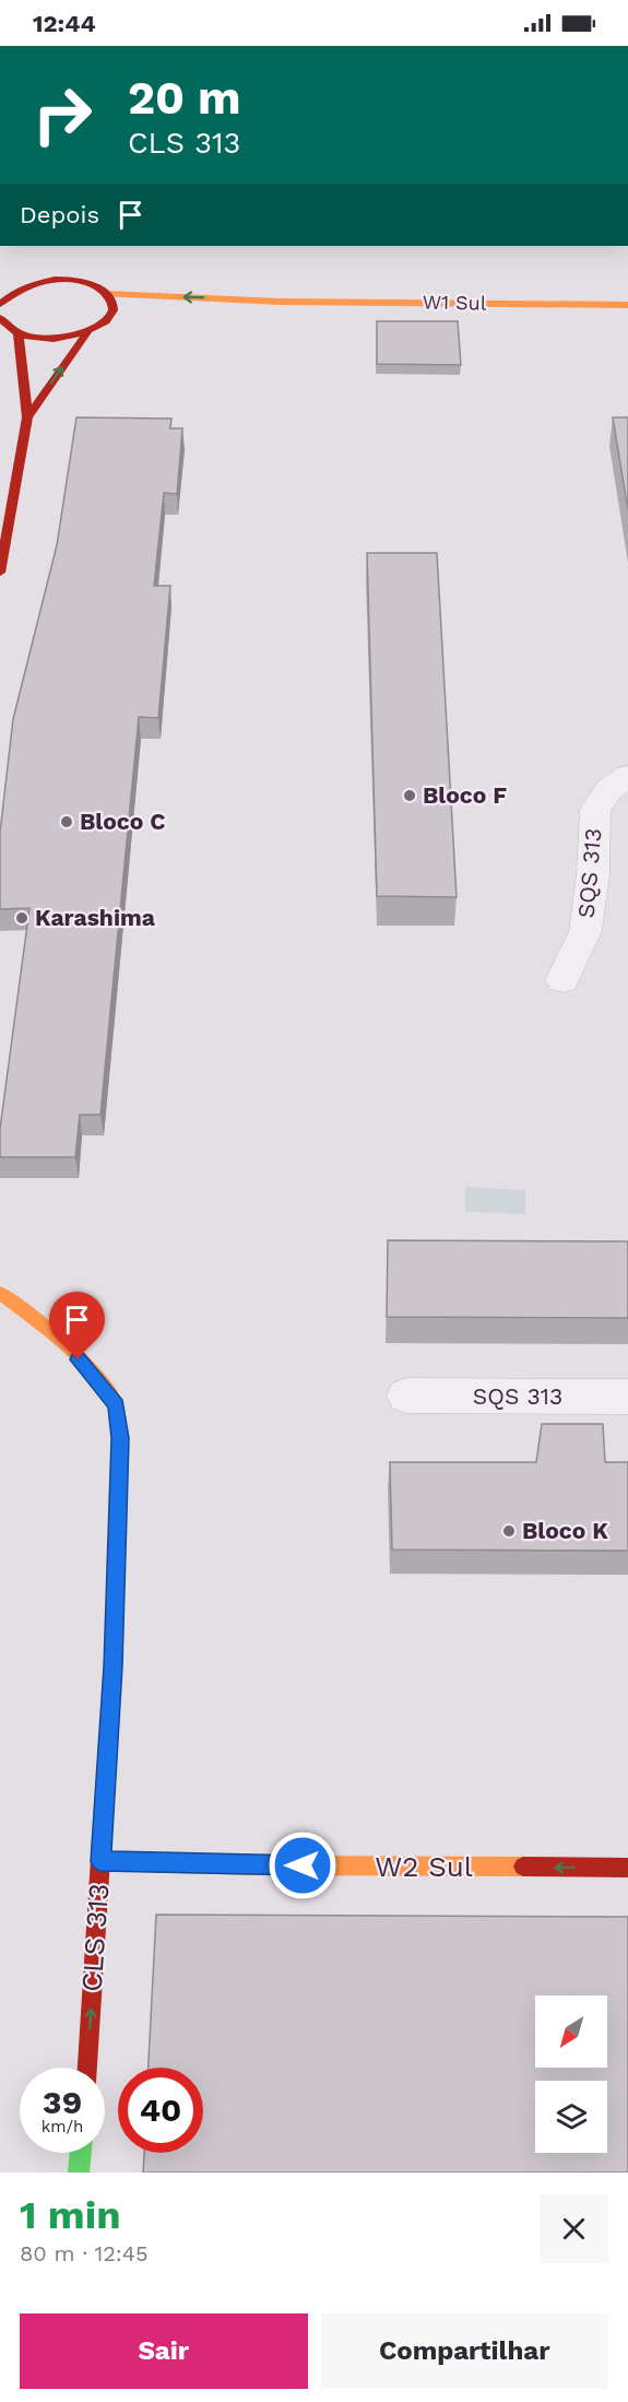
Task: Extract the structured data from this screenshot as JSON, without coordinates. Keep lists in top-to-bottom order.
{
  "streets": {
    "street": [
      "W1 Sul",
      "SQS 313",
      "W2 Sul",
      "CLS 313"
    ]
  },
  "crossings": [
    ["W2 Sul", "CLS 313"]
  ],
  "one_way": ["W2 Sul"],
  "places": [
    "Bloco F",
    "Bloco C",
    "Karashima",
    "Bloco K"
  ],
  "north": "bottom left",
  "page": {
    "status": "12:44",
    "turn": ["20 m", "CLS 313"],
    "then": "Depois",
    "speed": "39 km/h",
    "limit": "40",
    "heading": ["1 min", "80 m · 12:45"],
    "buttons": ["Sair", "Compartilhar"]
  }
}
